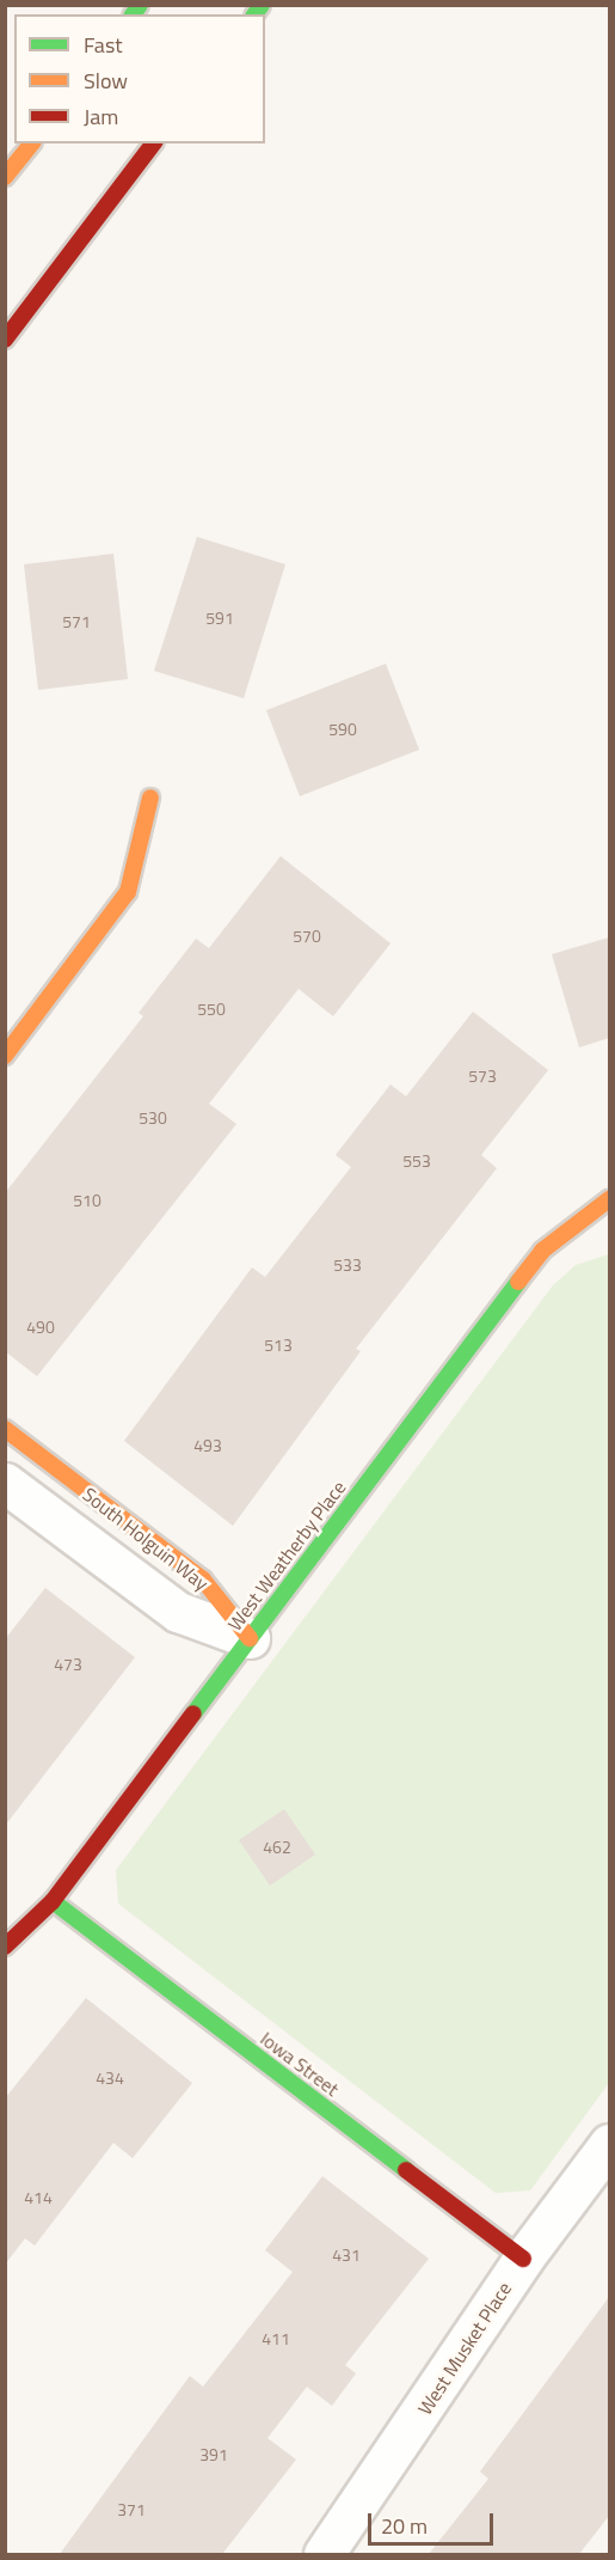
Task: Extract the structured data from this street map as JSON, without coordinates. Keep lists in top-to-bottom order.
{
  "streets": {
    "street": [
      "South Holguin Way",
      "West Weatherby Place",
      "Iowa Street",
      "West Musket Place"
    ]
  },
  "crossings": [
    ["South Holguin Way", "West Weatherby Place"],
    ["West Weatherby Place", "Iowa Street"],
    ["Iowa Street", "West Musket Place"]
  ],
  "house_numbers": [
    "591",
    "571",
    "590",
    "570",
    "550",
    "573",
    "530",
    "553",
    "510",
    "533",
    "490",
    "513",
    "493",
    "473",
    "462",
    "434",
    "414",
    "431",
    "411",
    "391",
    "371"
  ],
  "legend": ["Fast", "Slow", "Jam"],
  "scale_bar": "20 m"
}
